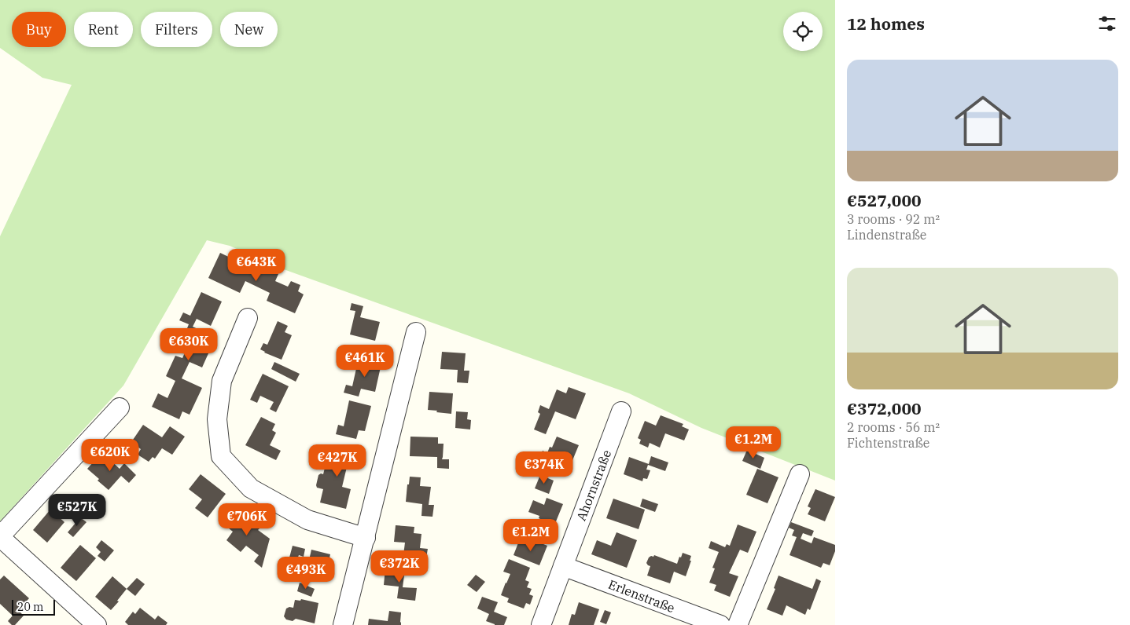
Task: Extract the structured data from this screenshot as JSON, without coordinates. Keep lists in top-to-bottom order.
{
  "streets": {
    "street": ["Ahornstraße", "Erlenstraße"]
  },
  "crossings": [
    ["Ahornstraße", "Erlenstraße"]
  ],
  "scale_bar": "20 m",
  "page": {
    "heading": "12 homes",
    "chip": [
      "Buy",
      "Rent",
      "Filters",
      "New"
    ],
    "list": [
      {
        "name": "€527,000",
        "note": "3 rooms · 92 m² · Lindenstraße"
      },
      {
        "name": "€372,000",
        "note": "2 rooms · 56 m² · Fichtenstraße"
      }
    ],
    "price": [
      "€643K",
      "€630K",
      "€461K",
      "€1.2M",
      "€620K",
      "€427K",
      "€374K",
      "€527K",
      "€706K",
      "€1.2M",
      "€372K",
      "€493K"
    ],
    "scale": "20 m"
  }
}
